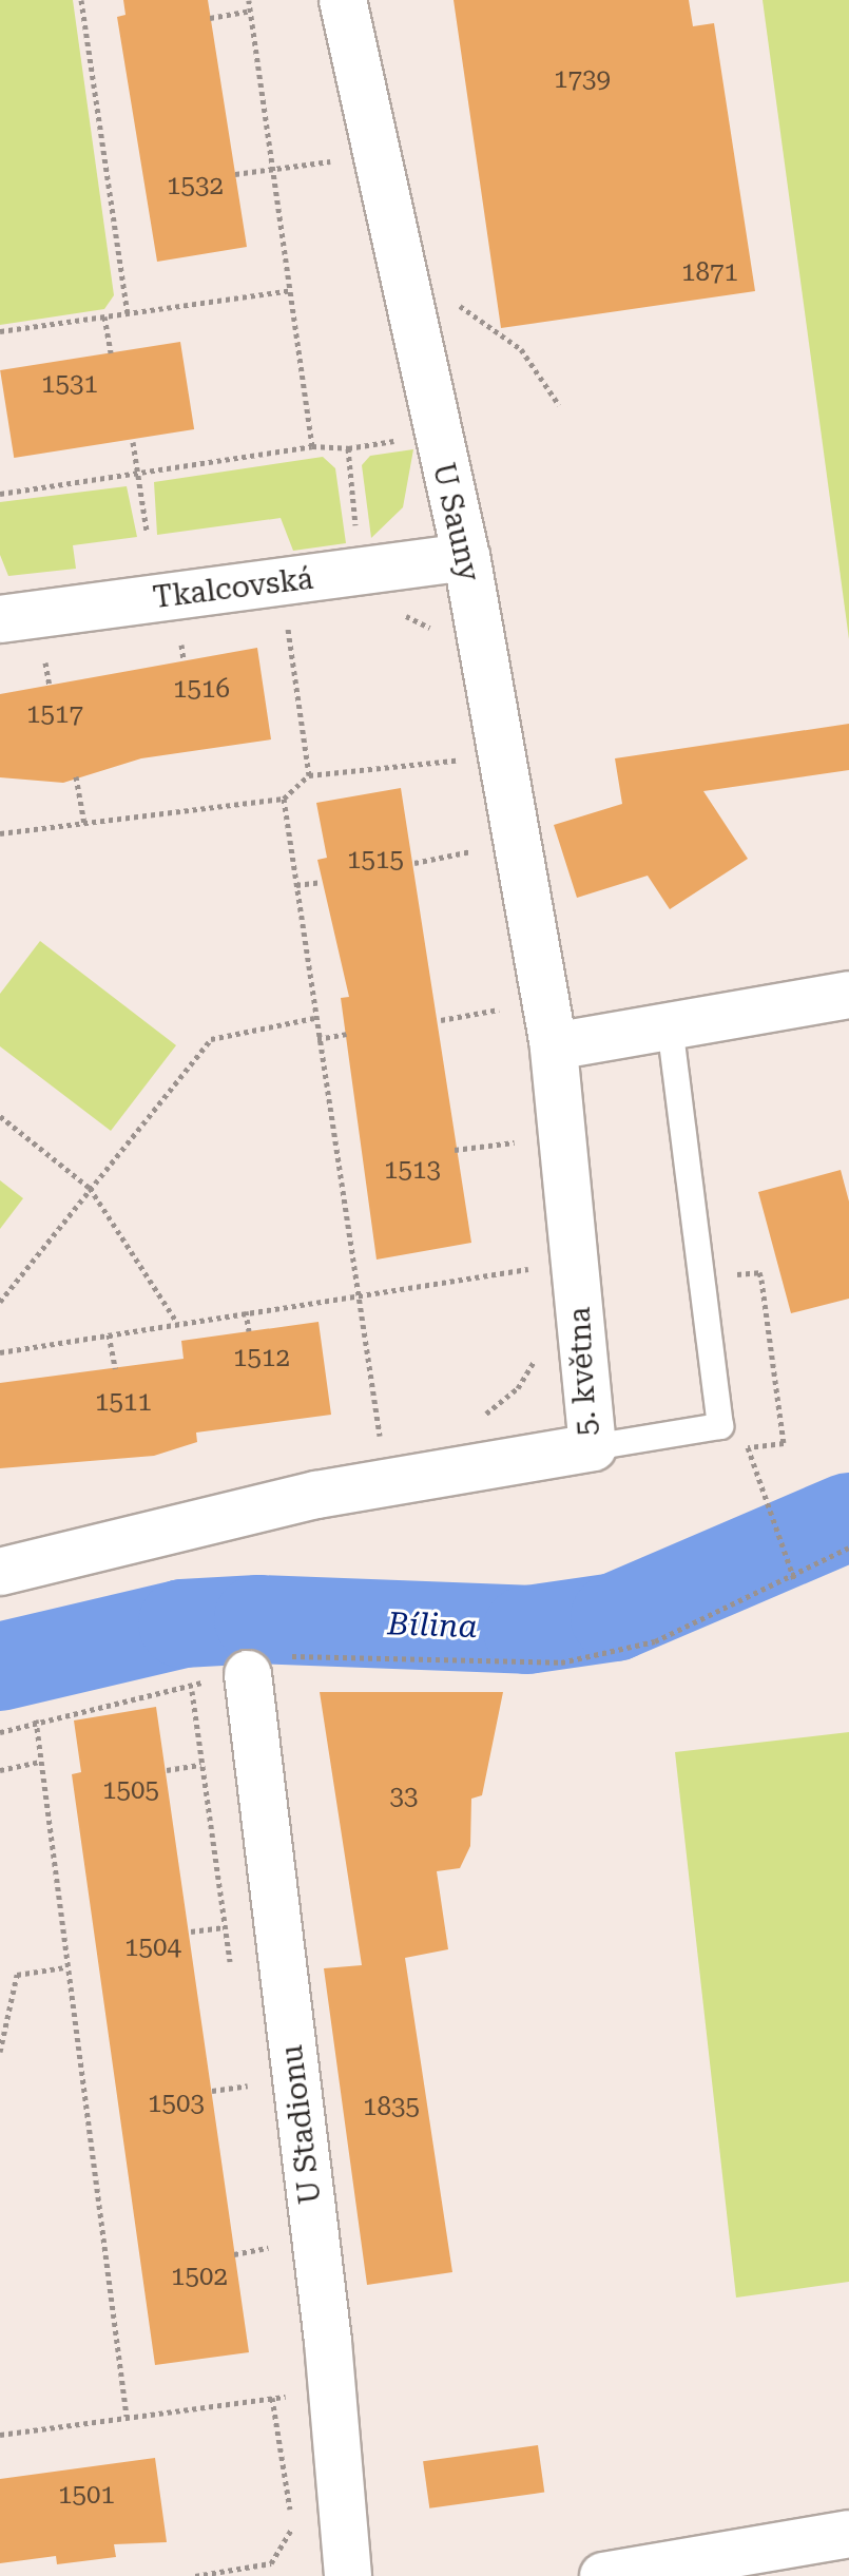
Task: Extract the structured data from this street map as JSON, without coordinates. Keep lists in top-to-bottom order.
{
  "streets": {
    "street": [
      "U Sauny",
      "Tkalcovská",
      "5. května",
      "U Stadionu"
    ]
  },
  "crossings": [
    ["U Sauny", "Tkalcovská"],
    ["U Sauny", "5. května"]
  ],
  "water": ["Bílina"],
  "house_numbers": [
    "1739",
    "1532",
    "1871",
    "1531",
    "1516",
    "1517",
    "1515",
    "1513",
    "1512",
    "1511",
    "1505",
    "33",
    "1504",
    "1503",
    "1835",
    "1502",
    "1501"
  ]
}
